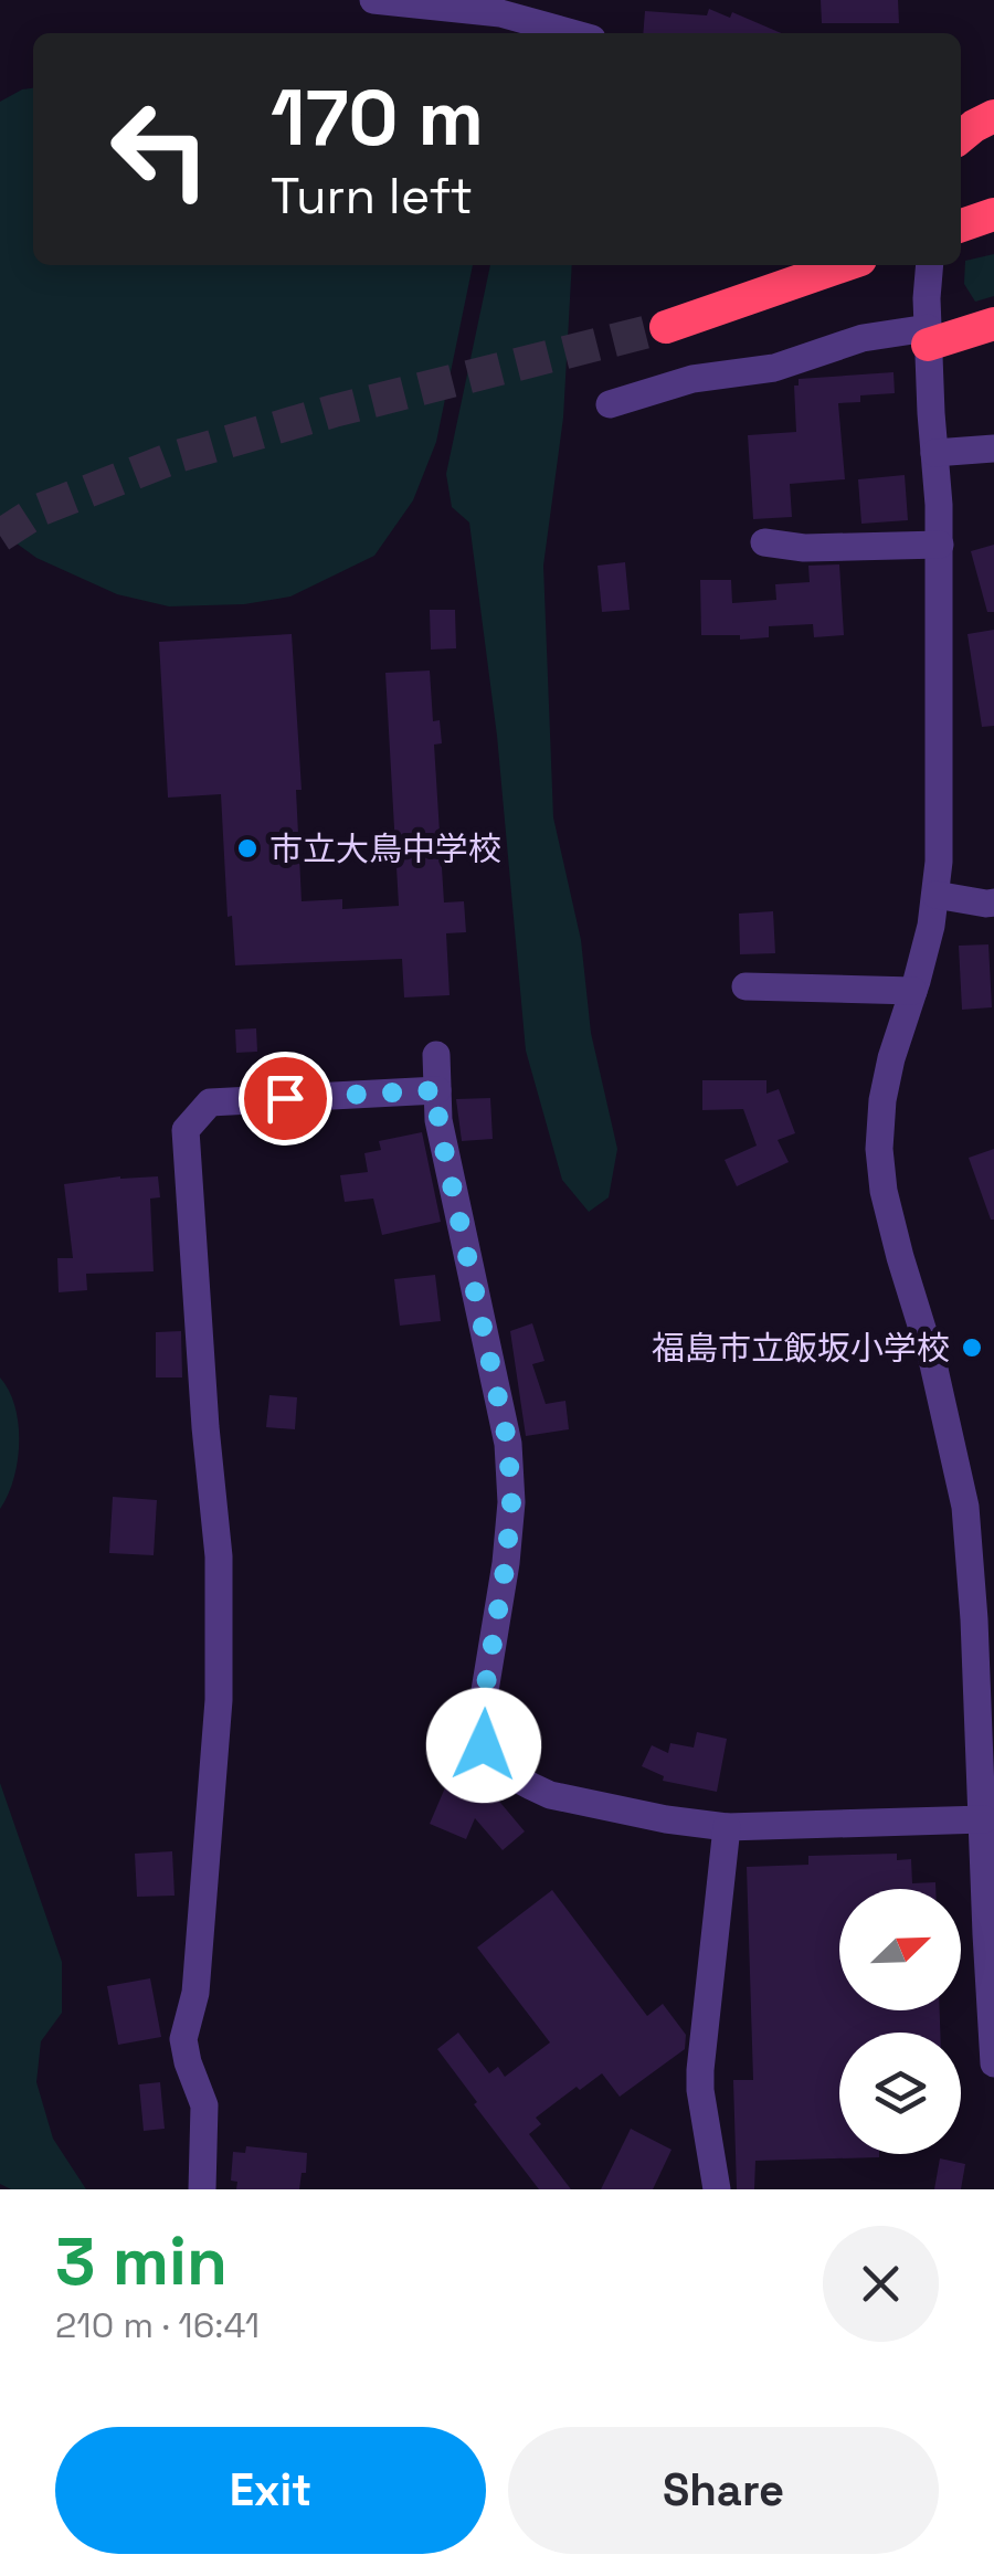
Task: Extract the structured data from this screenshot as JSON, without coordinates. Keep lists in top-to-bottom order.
{
  "places": ["市立大鳥中学校", "福島市立飯坂小学校"],
  "north": "top right",
  "page": {
    "turn": ["170 m", "Turn left"],
    "heading": ["3 min", "210 m · 16:41"],
    "buttons": ["Exit", "Share"]
  }
}
